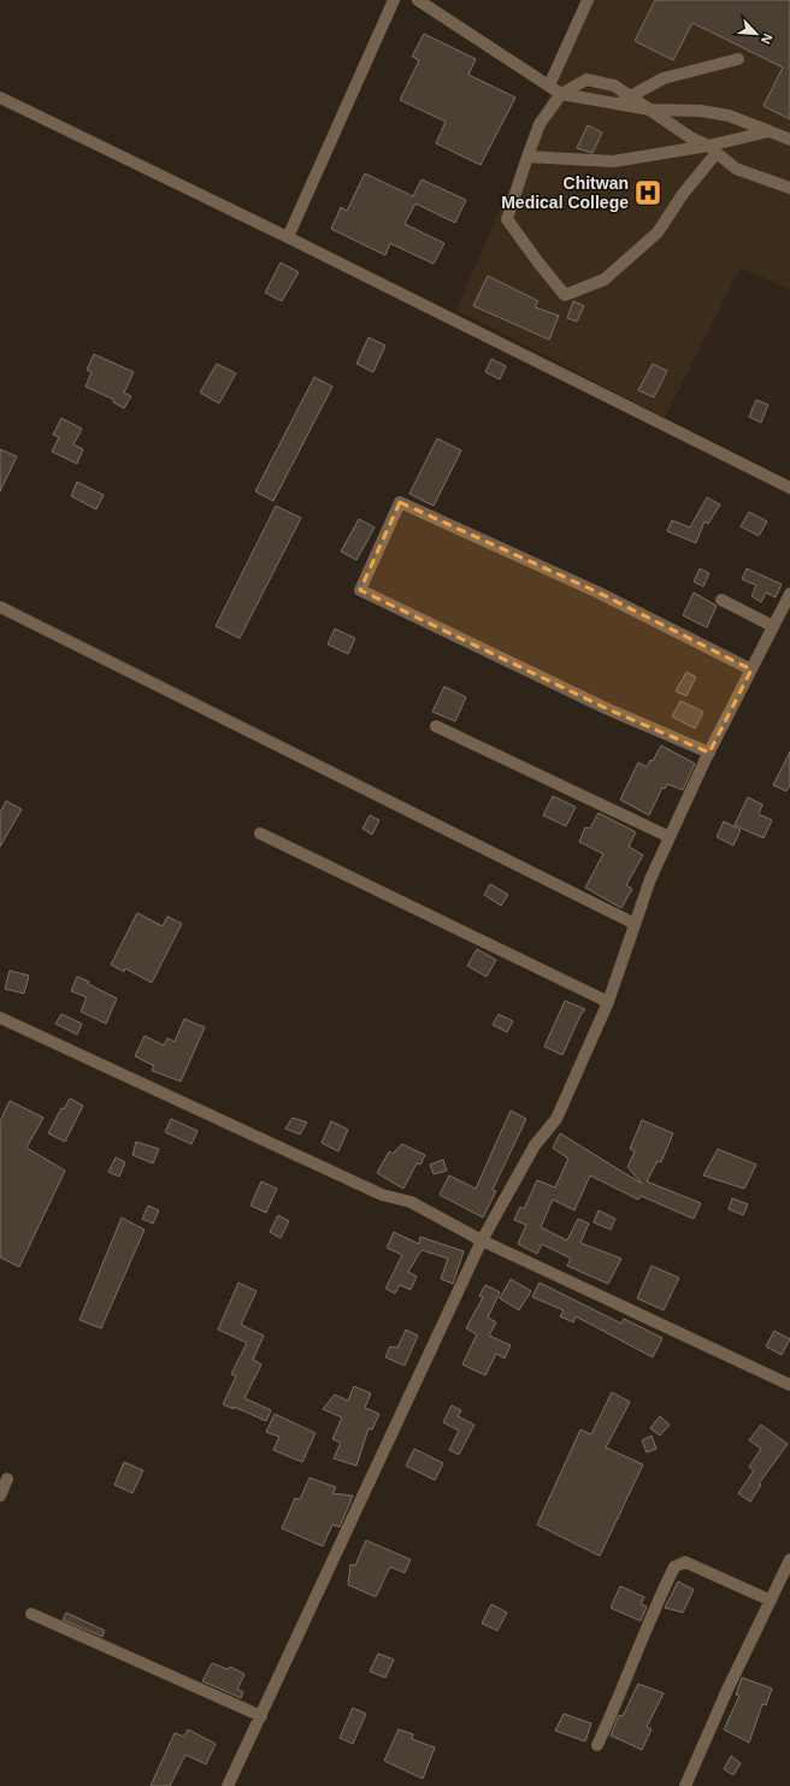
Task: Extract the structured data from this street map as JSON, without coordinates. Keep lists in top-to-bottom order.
{
  "places": {
    "hospital": ["Chitwan Medical College"]
  },
  "north": "bottom right"
}
